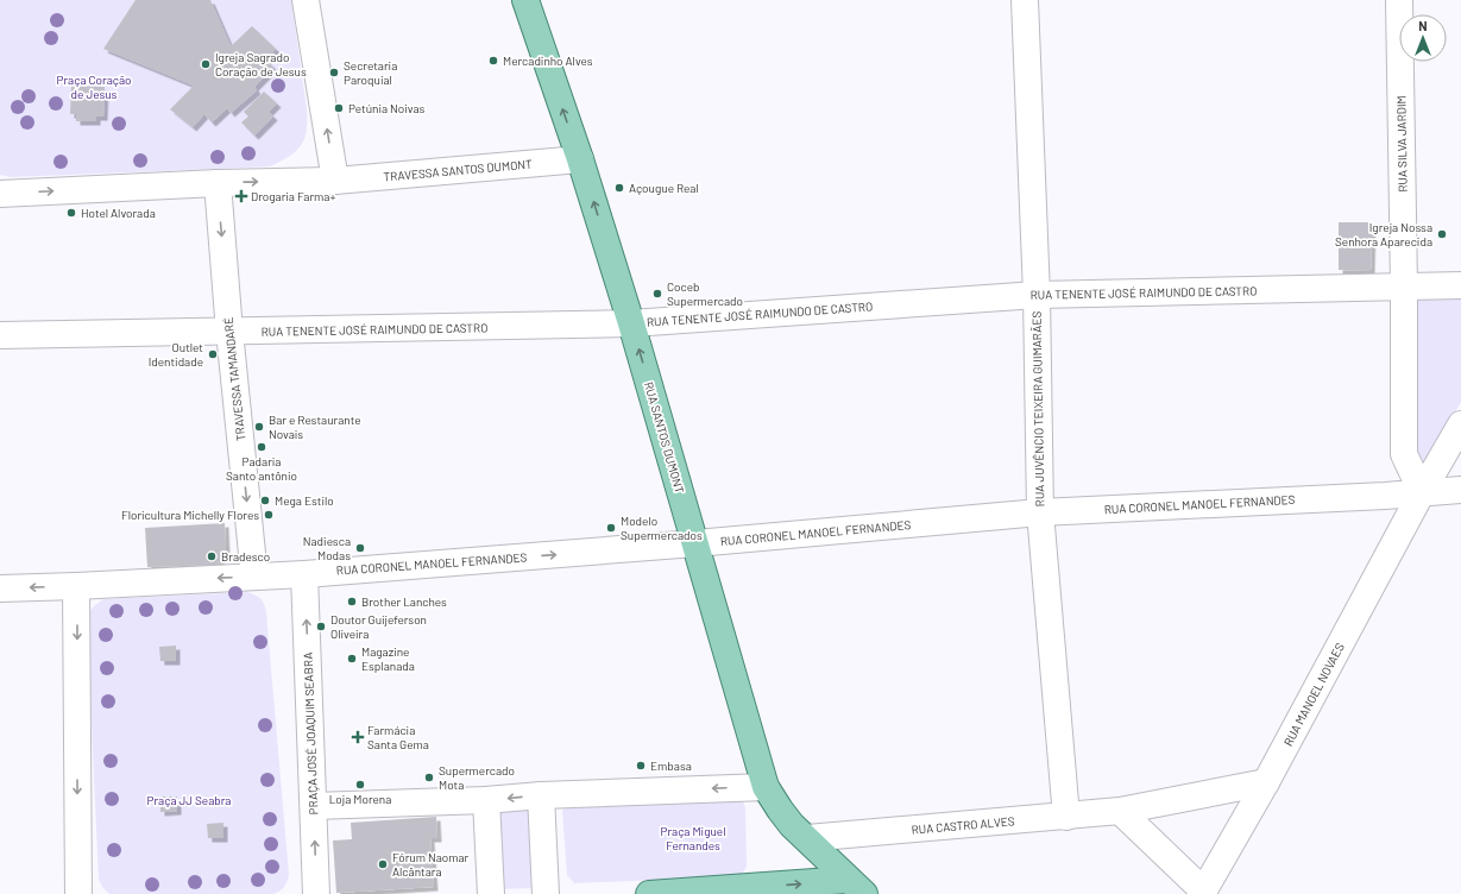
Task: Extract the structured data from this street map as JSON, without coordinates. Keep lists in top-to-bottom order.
{
  "streets": {
    "main road": ["RUA SANTOS DUMONT"],
    "street": [
      "RUA SILVA JARDIM",
      "TRAVESSA SANTOS DUMONT",
      "RUA TENENTE JOSÉ RAIMUNDO DE CASTRO",
      "TRAVESSA TAMANDARÉ",
      "RUA JUVÊNCIO TEIXEIRA GUIMARÃES",
      "RUA CORONEL MANOEL FERNANDES",
      "RUA MANOEL NOVAES",
      "PRAÇA JOSÉ JOAQUIM SEABRA",
      "RUA CASTRO ALVES"
    ]
  },
  "crossings": [
    ["RUA SILVA JARDIM", "RUA TENENTE JOSÉ RAIMUNDO DE CASTRO"],
    ["RUA SILVA JARDIM", "RUA CORONEL MANOEL FERNANDES"],
    ["RUA SILVA JARDIM", "RUA MANOEL NOVAES"],
    ["TRAVESSA SANTOS DUMONT", "RUA SANTOS DUMONT"],
    ["RUA TENENTE JOSÉ RAIMUNDO DE CASTRO", "TRAVESSA TAMANDARÉ"],
    ["RUA TENENTE JOSÉ RAIMUNDO DE CASTRO", "RUA JUVÊNCIO TEIXEIRA GUIMARÃES"],
    ["RUA TENENTE JOSÉ RAIMUNDO DE CASTRO", "RUA SANTOS DUMONT"],
    ["TRAVESSA TAMANDARÉ", "RUA CORONEL MANOEL FERNANDES"],
    ["RUA JUVÊNCIO TEIXEIRA GUIMARÃES", "RUA CORONEL MANOEL FERNANDES"],
    ["RUA JUVÊNCIO TEIXEIRA GUIMARÃES", "RUA CASTRO ALVES"],
    ["RUA SANTOS DUMONT", "RUA CORONEL MANOEL FERNANDES"],
    ["RUA SANTOS DUMONT", "RUA CASTRO ALVES"],
    ["RUA CORONEL MANOEL FERNANDES", "RUA MANOEL NOVAES"],
    ["RUA CORONEL MANOEL FERNANDES", "PRAÇA JOSÉ JOAQUIM SEABRA"],
    ["RUA MANOEL NOVAES", "RUA CASTRO ALVES"]
  ],
  "one_way": ["TRAVESSA TAMANDARÉ", "RUA SANTOS DUMONT"],
  "parks": ["Praça Coração de Jesus", "Praça JJ Seabra", "Praça Miguel Fernandes"],
  "places": {
    "other": [
      "Mercadinho Alves",
      "Igreja Sagrado Coração de Jesus",
      "Secretaria Paroquial",
      "Petúnia Noivas",
      "Açougue Real",
      "Hotel Alvorada",
      "Igreja Nossa Senhora Aparecida",
      "Coceb Supermercado",
      "Outlet Identidade",
      "Bar e Restaurante Novais",
      "Padaria Santo antônio",
      "Mega Estilo",
      "Floricultura Michelly Flores",
      "Modelo Supermercados",
      "Nadiesca Modas",
      "Bradesco",
      "Brother Lanches",
      "Doutor Guijeferson Oliveira",
      "Magazine Esplanada",
      "Embasa",
      "Supermercado Mota",
      "Loja Morena",
      "Fórum Naomar Alcântara"
    ],
    "health": ["Drogaria Farma+", "Farmácia Santa Gema"]
  },
  "north": "top"
}
